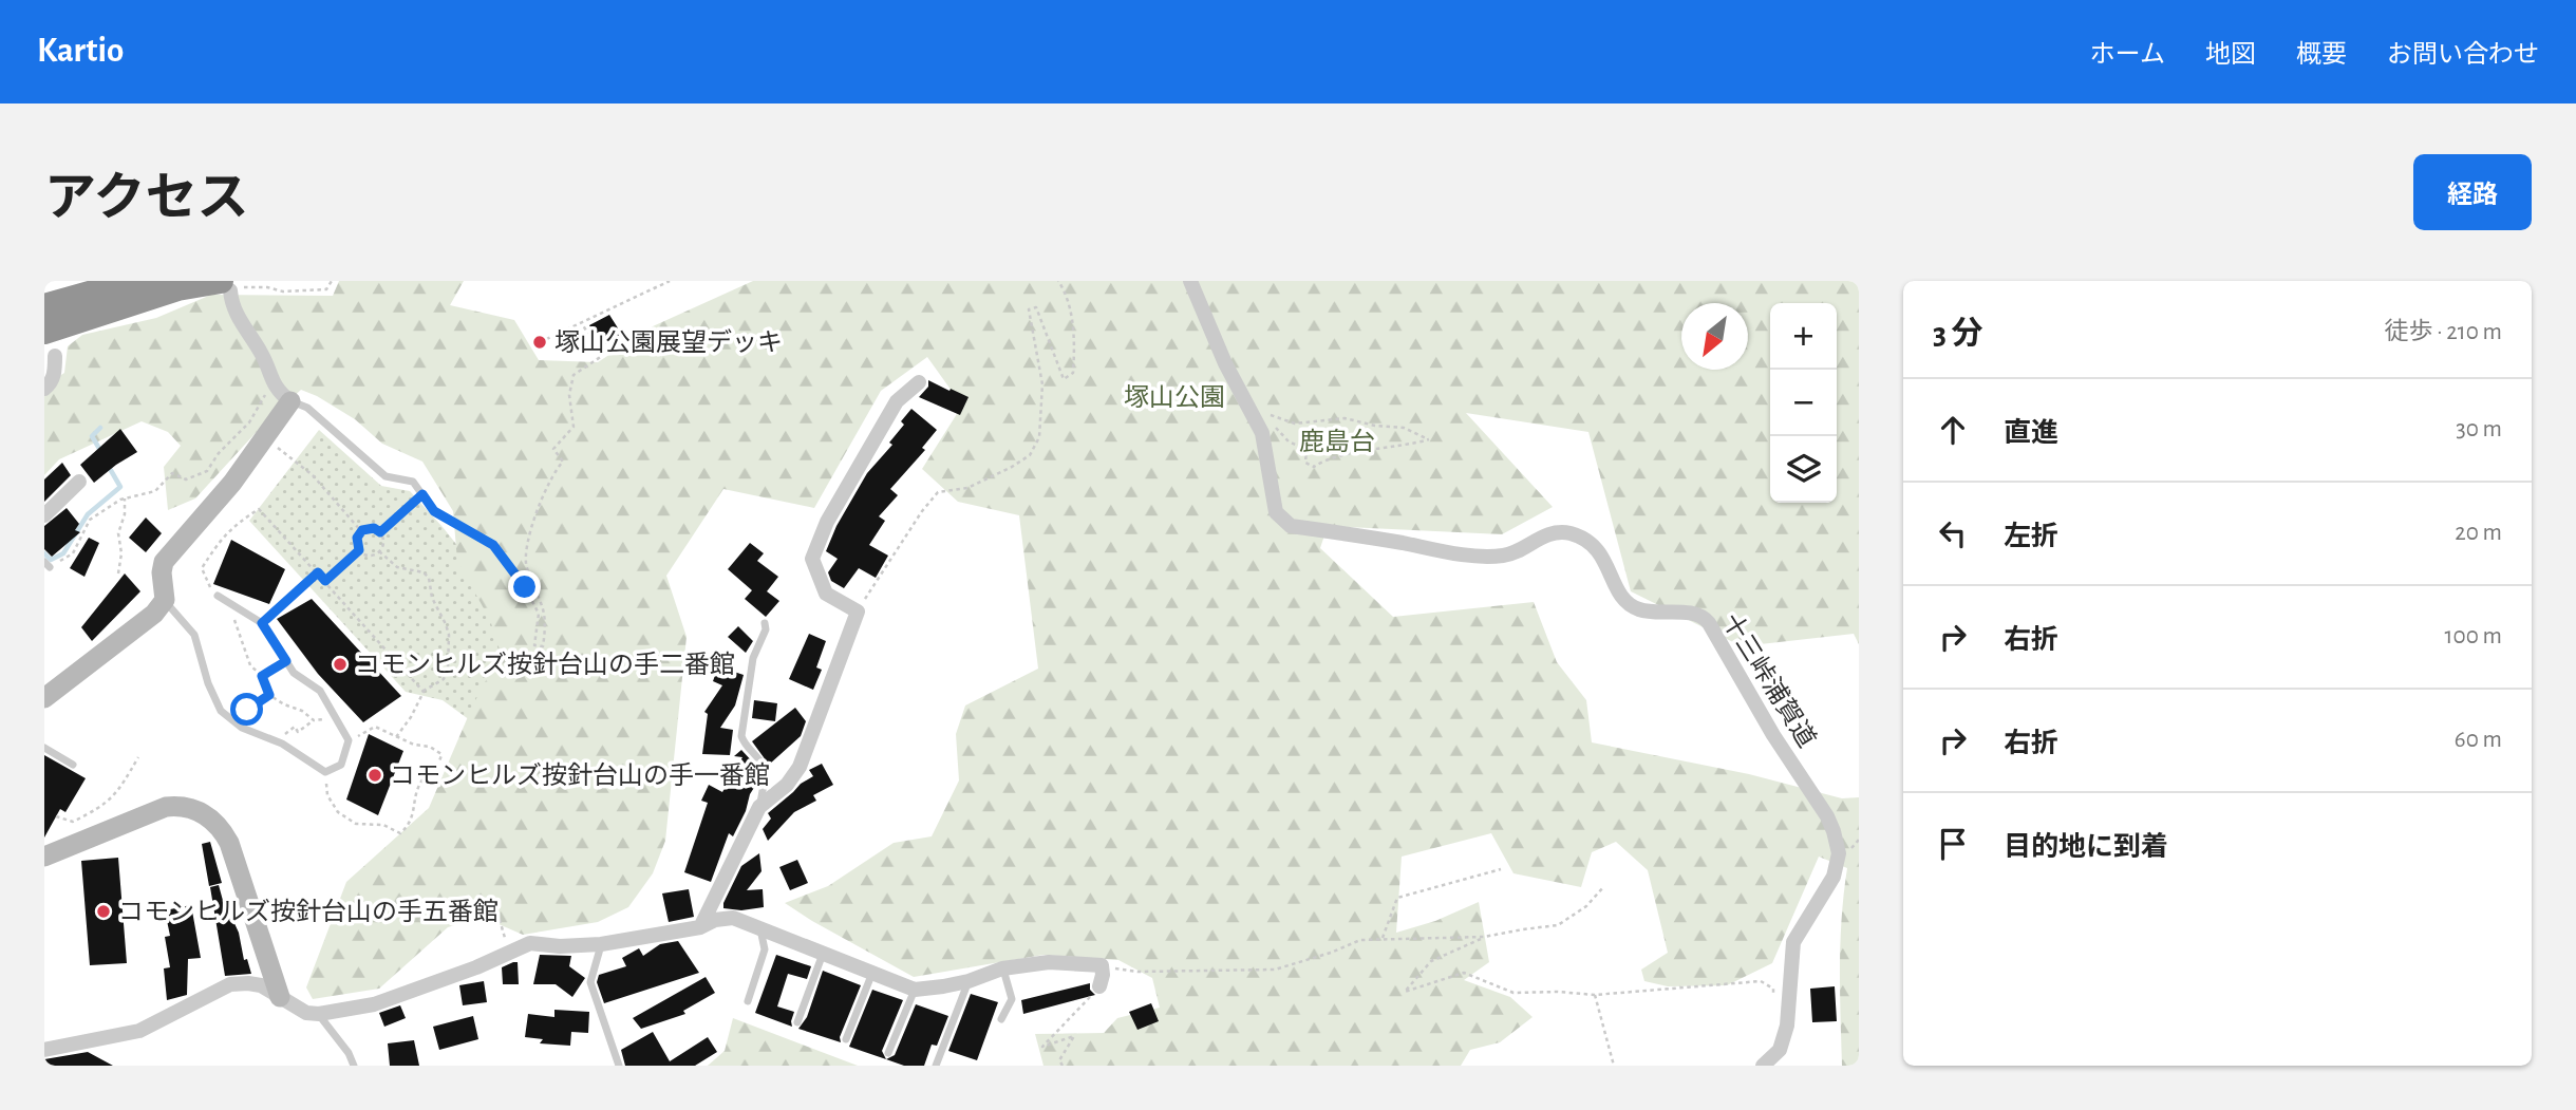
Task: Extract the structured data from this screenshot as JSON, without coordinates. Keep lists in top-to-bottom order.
{
  "streets": {
    "street": ["十三峠浦賀道"]
  },
  "parks": ["塚山公園", "鹿島台"],
  "places": [
    "塚山公園展望デッキ",
    "コモンヒルズ按針台山の手二番館",
    "コモンヒルズ按針台山の手一番館",
    "コモンヒルズ按針台山の手五番館"
  ],
  "north": "bottom left",
  "page": {
    "header": "Kartio",
    "nav": [
      "ホーム",
      "地図",
      "概要",
      "お問い合わせ"
    ],
    "title": "アクセス",
    "buttons": "経路",
    "heading": ["3 分", "徒歩 · 210 m"],
    "map_buttons": ["+", "−"],
    "list": [
      ["直進", "30 m"],
      ["左折", "20 m"],
      ["右折", "100 m"],
      ["右折", "60 m"],
      "目的地に到着"
    ]
  }
}
